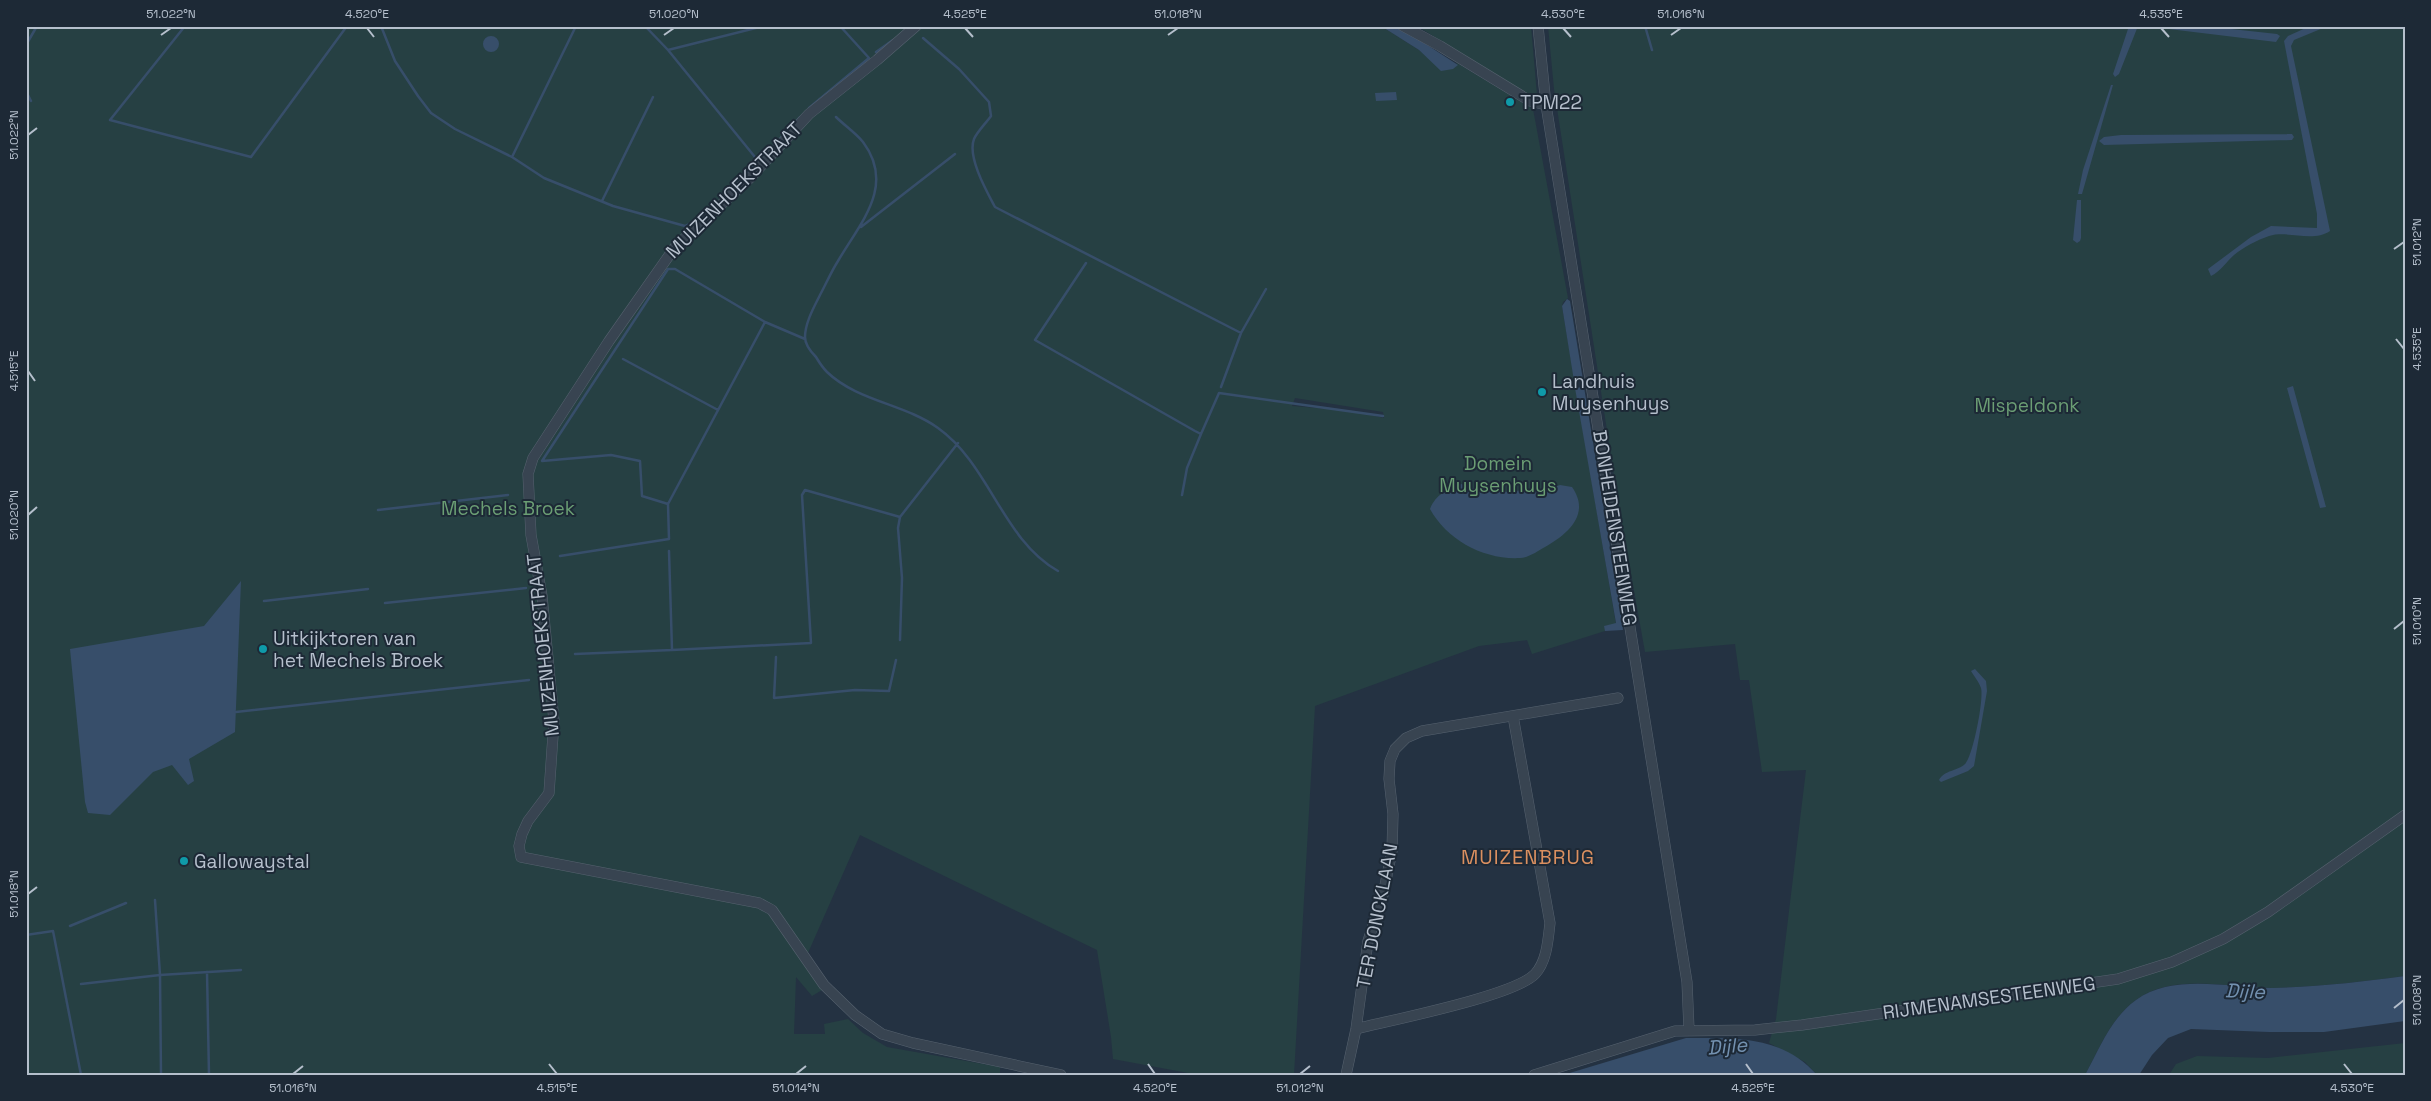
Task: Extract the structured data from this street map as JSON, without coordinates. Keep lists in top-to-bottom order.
{
  "streets": {
    "street": [
      "MUIZENHOEKSTRAAT",
      "BONHEIDENSTEENWEG",
      "TER DONCKLAAN",
      "RIJMENAMSESTEENWEG"
    ]
  },
  "crossings": [
    ["BONHEIDENSTEENWEG", "RIJMENAMSESTEENWEG"]
  ],
  "districts": ["MUIZENBRUG"],
  "water": ["Dijle"],
  "parks": ["Mispeldonk", "Domein Muysenhuys", "Mechels Broek"],
  "places": [
    "TPM22",
    "Landhuis Muysenhuys",
    "Uitkijktoren van het Mechels Broek",
    "Gallowaystal"
  ],
  "coordinates": [
    "51.022°N",
    "4.520°E",
    "51.020°N",
    "4.525°E",
    "51.018°N",
    "4.530°E",
    "51.016°N",
    "4.535°E",
    "51.012°N",
    "4.515°E",
    "51.010°N",
    "51.008°N",
    "51.014°N"
  ]
}
